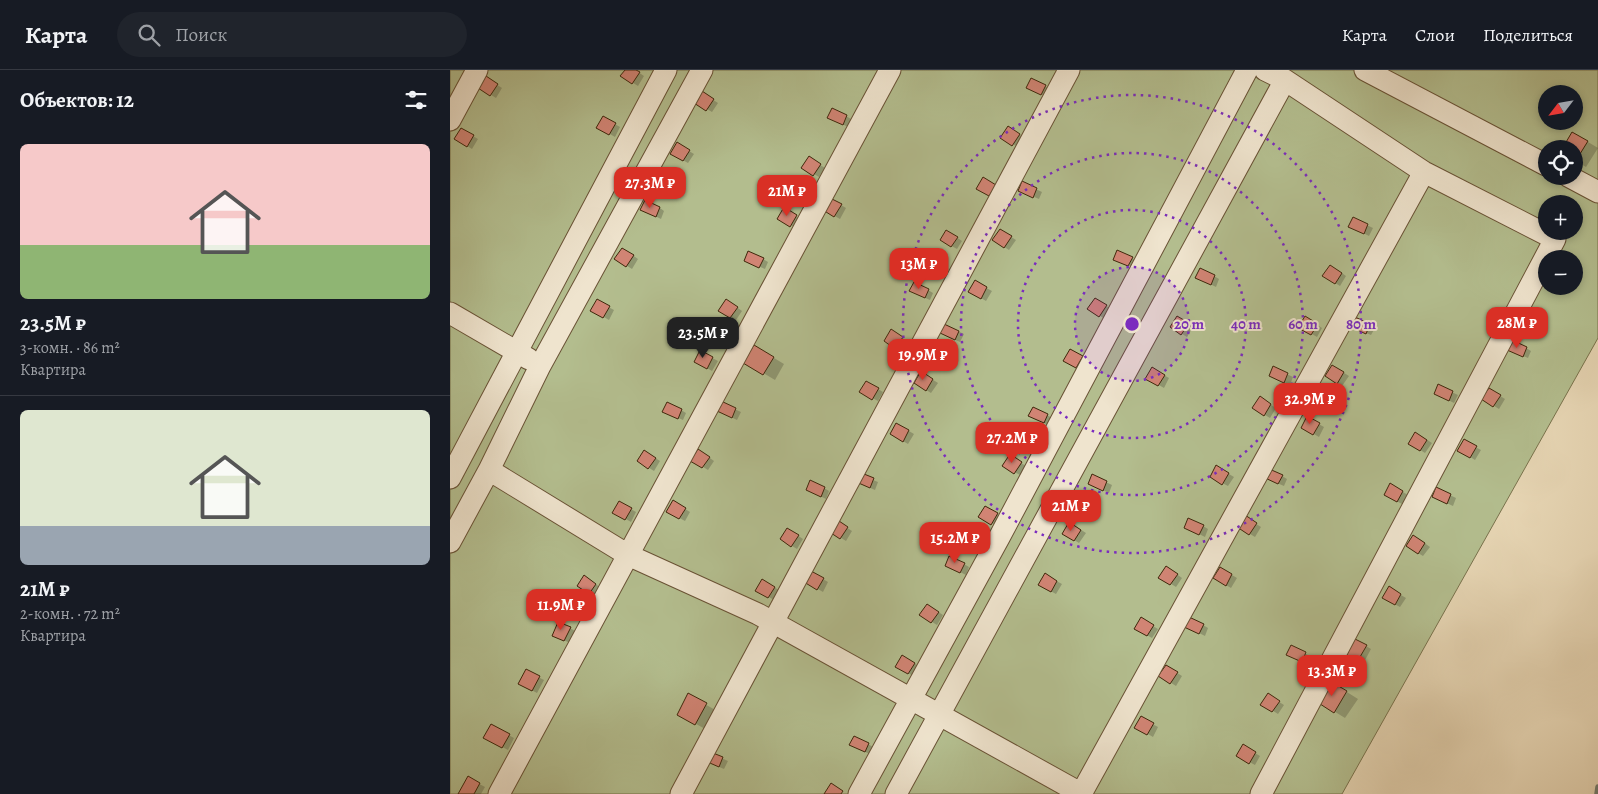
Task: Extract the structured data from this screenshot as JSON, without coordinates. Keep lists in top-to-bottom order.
{
  "north": "bottom left",
  "page": {
    "header": "Карта",
    "search": "Поиск",
    "nav": ["Карта", "Слои", "Поделиться"],
    "heading": "Объектов: 12",
    "map_buttons": ["+", "−"],
    "list": [
      {
        "name": "23.5M ₽",
        "note": "3-комн. · 86 m² · Квартира"
      },
      {
        "name": "21M ₽",
        "note": "2-комн. · 72 m² · Квартира"
      }
    ],
    "price": [
      "27.3M ₽",
      "21M ₽",
      "13M ₽",
      "28M ₽",
      "23.5M ₽",
      "19.9M ₽",
      "32.9M ₽",
      "27.2M ₽",
      "21M ₽",
      "15.2M ₽",
      "11.9M ₽",
      "13.3M ₽"
    ]
  },
  "rings": [
    "20 m",
    "40 m",
    "60 m",
    "80 m"
  ]
}
